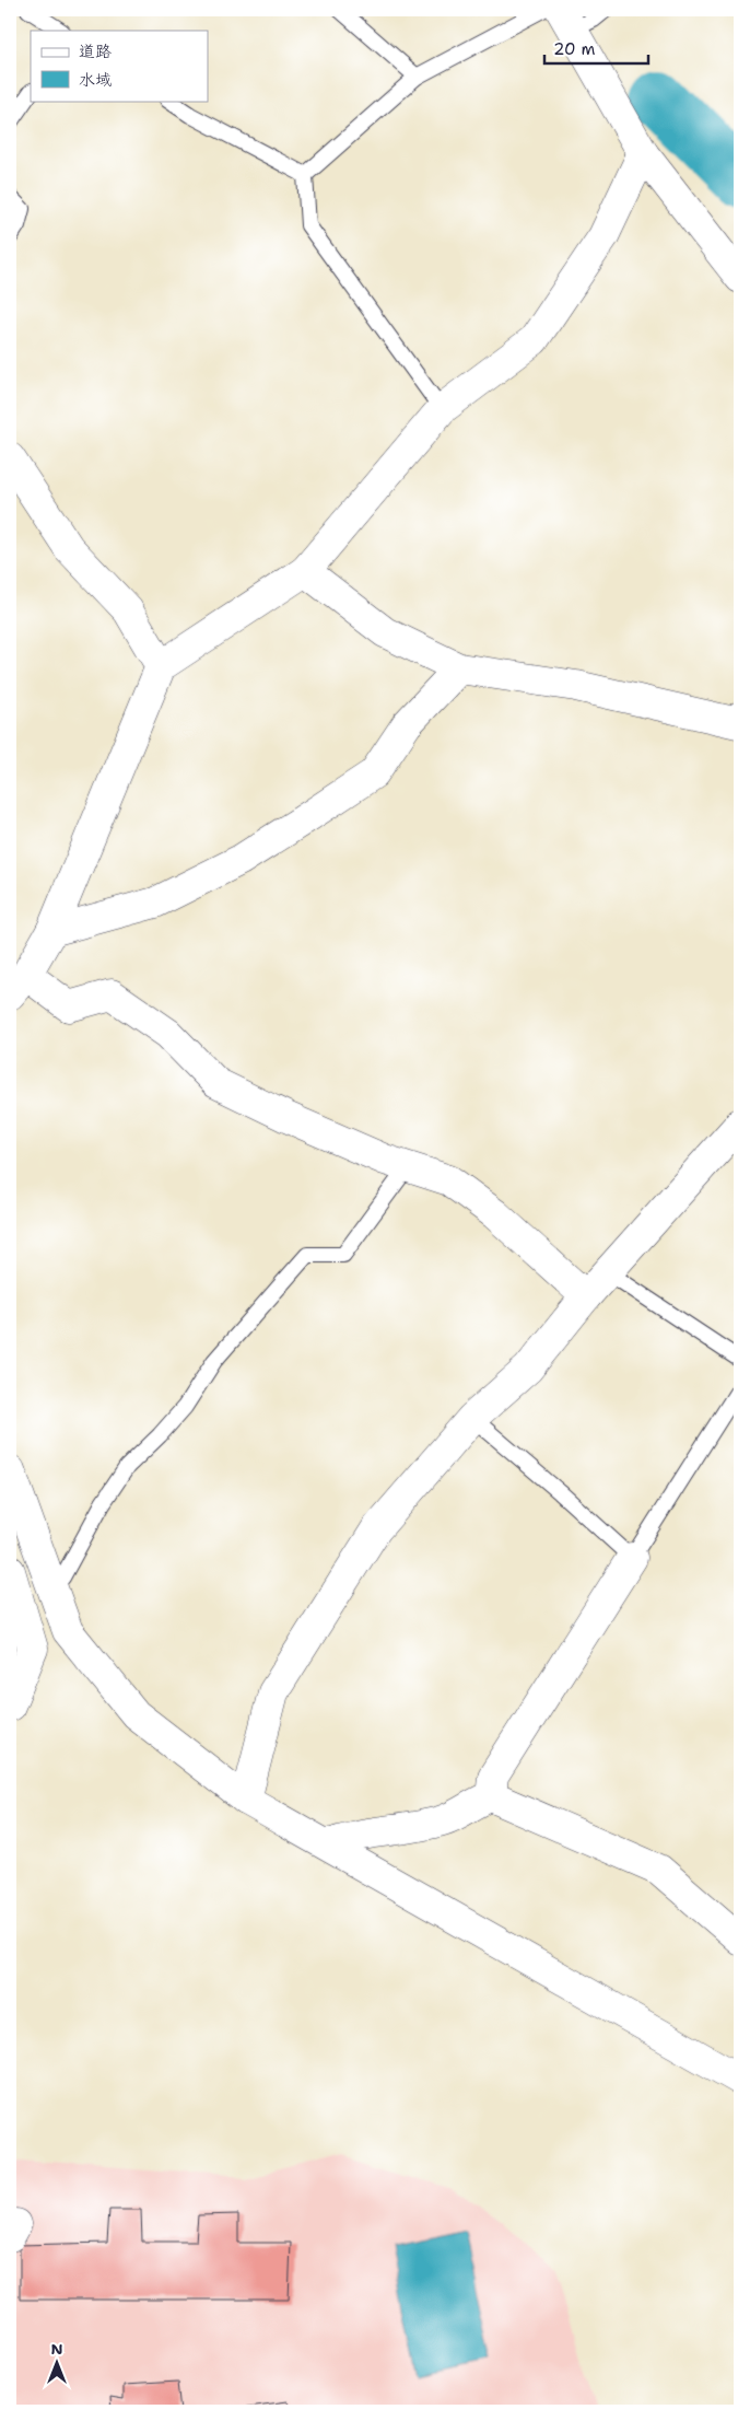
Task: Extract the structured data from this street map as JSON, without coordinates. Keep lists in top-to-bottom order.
{
  "legend": ["道路", "水域"],
  "scale_bar": "20 m",
  "north": "top"
}
